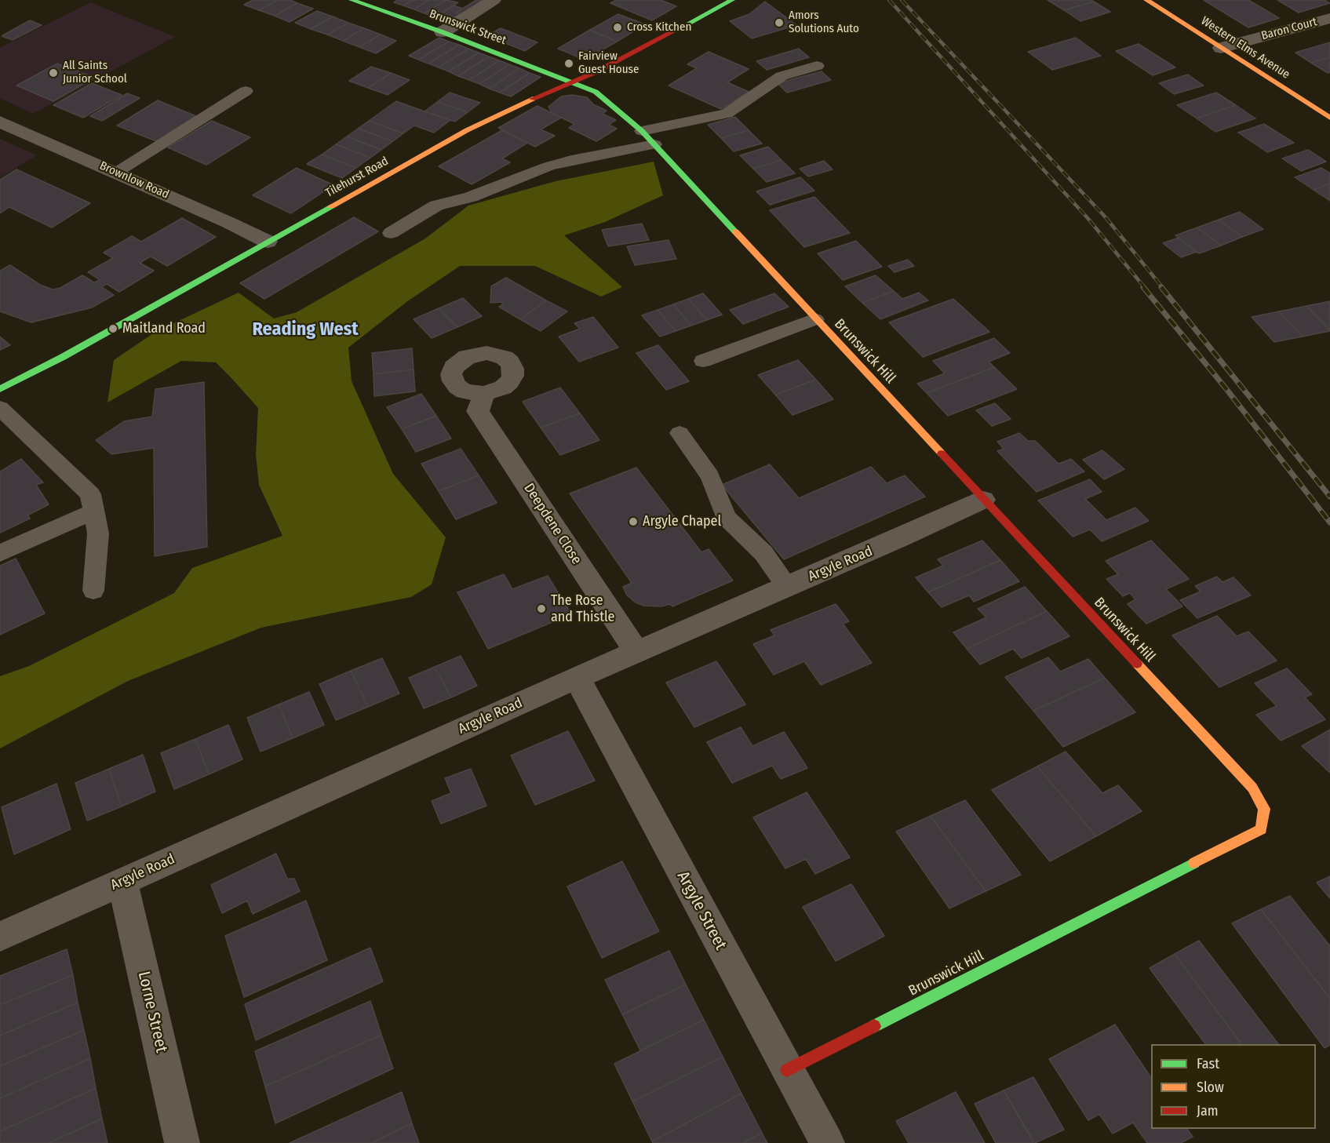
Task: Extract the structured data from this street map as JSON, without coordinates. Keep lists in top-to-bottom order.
{
  "streets": {
    "street": [
      "Brunswick Street",
      "Baron Court",
      "Western Elms Avenue",
      "Tilehurst Road",
      "Brownlow Road",
      "Brunswick Hill",
      "Deepdene Close",
      "Argyle Road",
      "Argyle Street",
      "Lorne Street"
    ]
  },
  "crossings": [
    ["Brunswick Street", "Tilehurst Road"],
    ["Brunswick Street", "Brunswick Hill"],
    ["Baron Court", "Western Elms Avenue"],
    ["Tilehurst Road", "Brownlow Road"],
    ["Tilehurst Road", "Brunswick Hill"],
    ["Brunswick Hill", "Argyle Road"],
    ["Brunswick Hill", "Argyle Street"],
    ["Deepdene Close", "Argyle Road"],
    ["Argyle Road", "Argyle Street"],
    ["Argyle Road", "Lorne Street"]
  ],
  "districts": ["Reading West"],
  "places": [
    "Amors Solutions Auto",
    "Cross Kitchen",
    "Fairview Guest House",
    "All Saints Junior School",
    "Maitland Road",
    "Argyle Chapel",
    "The Rose and Thistle"
  ],
  "legend": ["Fast", "Slow", "Jam"]
}
